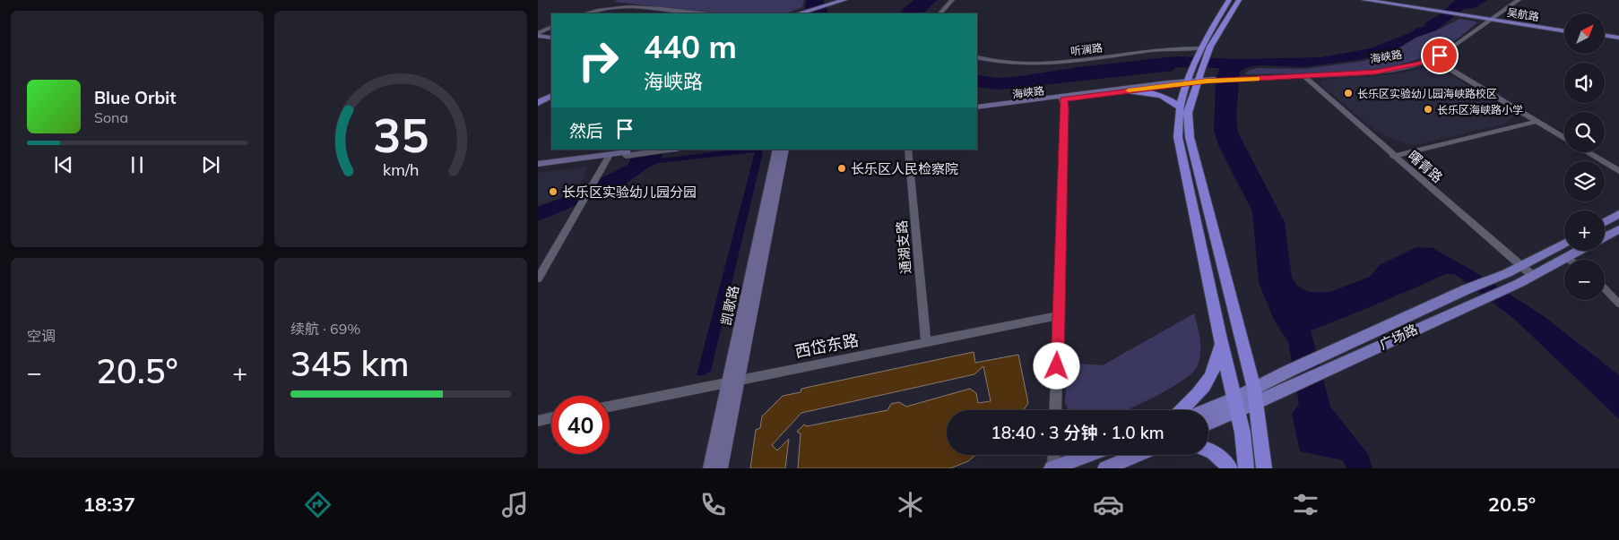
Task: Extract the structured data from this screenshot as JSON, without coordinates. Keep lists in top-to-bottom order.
{
  "streets": {
    "main road": [
      "吴航路",
      "海峡路",
      "凯歌路",
      "广场路"
    ],
    "street": [
      "听澜路",
      "曙青路",
      "通湖支路",
      "西岱东路"
    ]
  },
  "crossings": [
    ["吴航路", "海峡路"],
    ["海峡路", "曙青路"],
    ["曙青路", "广场路"],
    ["通湖支路", "西岱东路"],
    ["凯歌路", "西岱东路"]
  ],
  "places": [
    "长乐区实验幼儿园海峡路校区",
    "长乐区海峡路小学",
    "长乐区人民检察院",
    "长乐区实验幼儿园分园"
  ],
  "north": "top right",
  "page": {
    "map_buttons": ["+", "−"],
    "turn": ["440 m", "海峡路"],
    "song": ["Blue Orbit", "Sona"],
    "then": "然后",
    "tile": [
      "空调",
      ["续航 · 69%", "345 km"]
    ],
    "heat": ["−", "20.5°", "+"],
    "limit": "40",
    "trip": "18:40 · 3 分钟 · 1.0 km",
    "tabs": ["18:37", "20.5°"],
    "gauge": ["35", "km/h"]
  }
}
